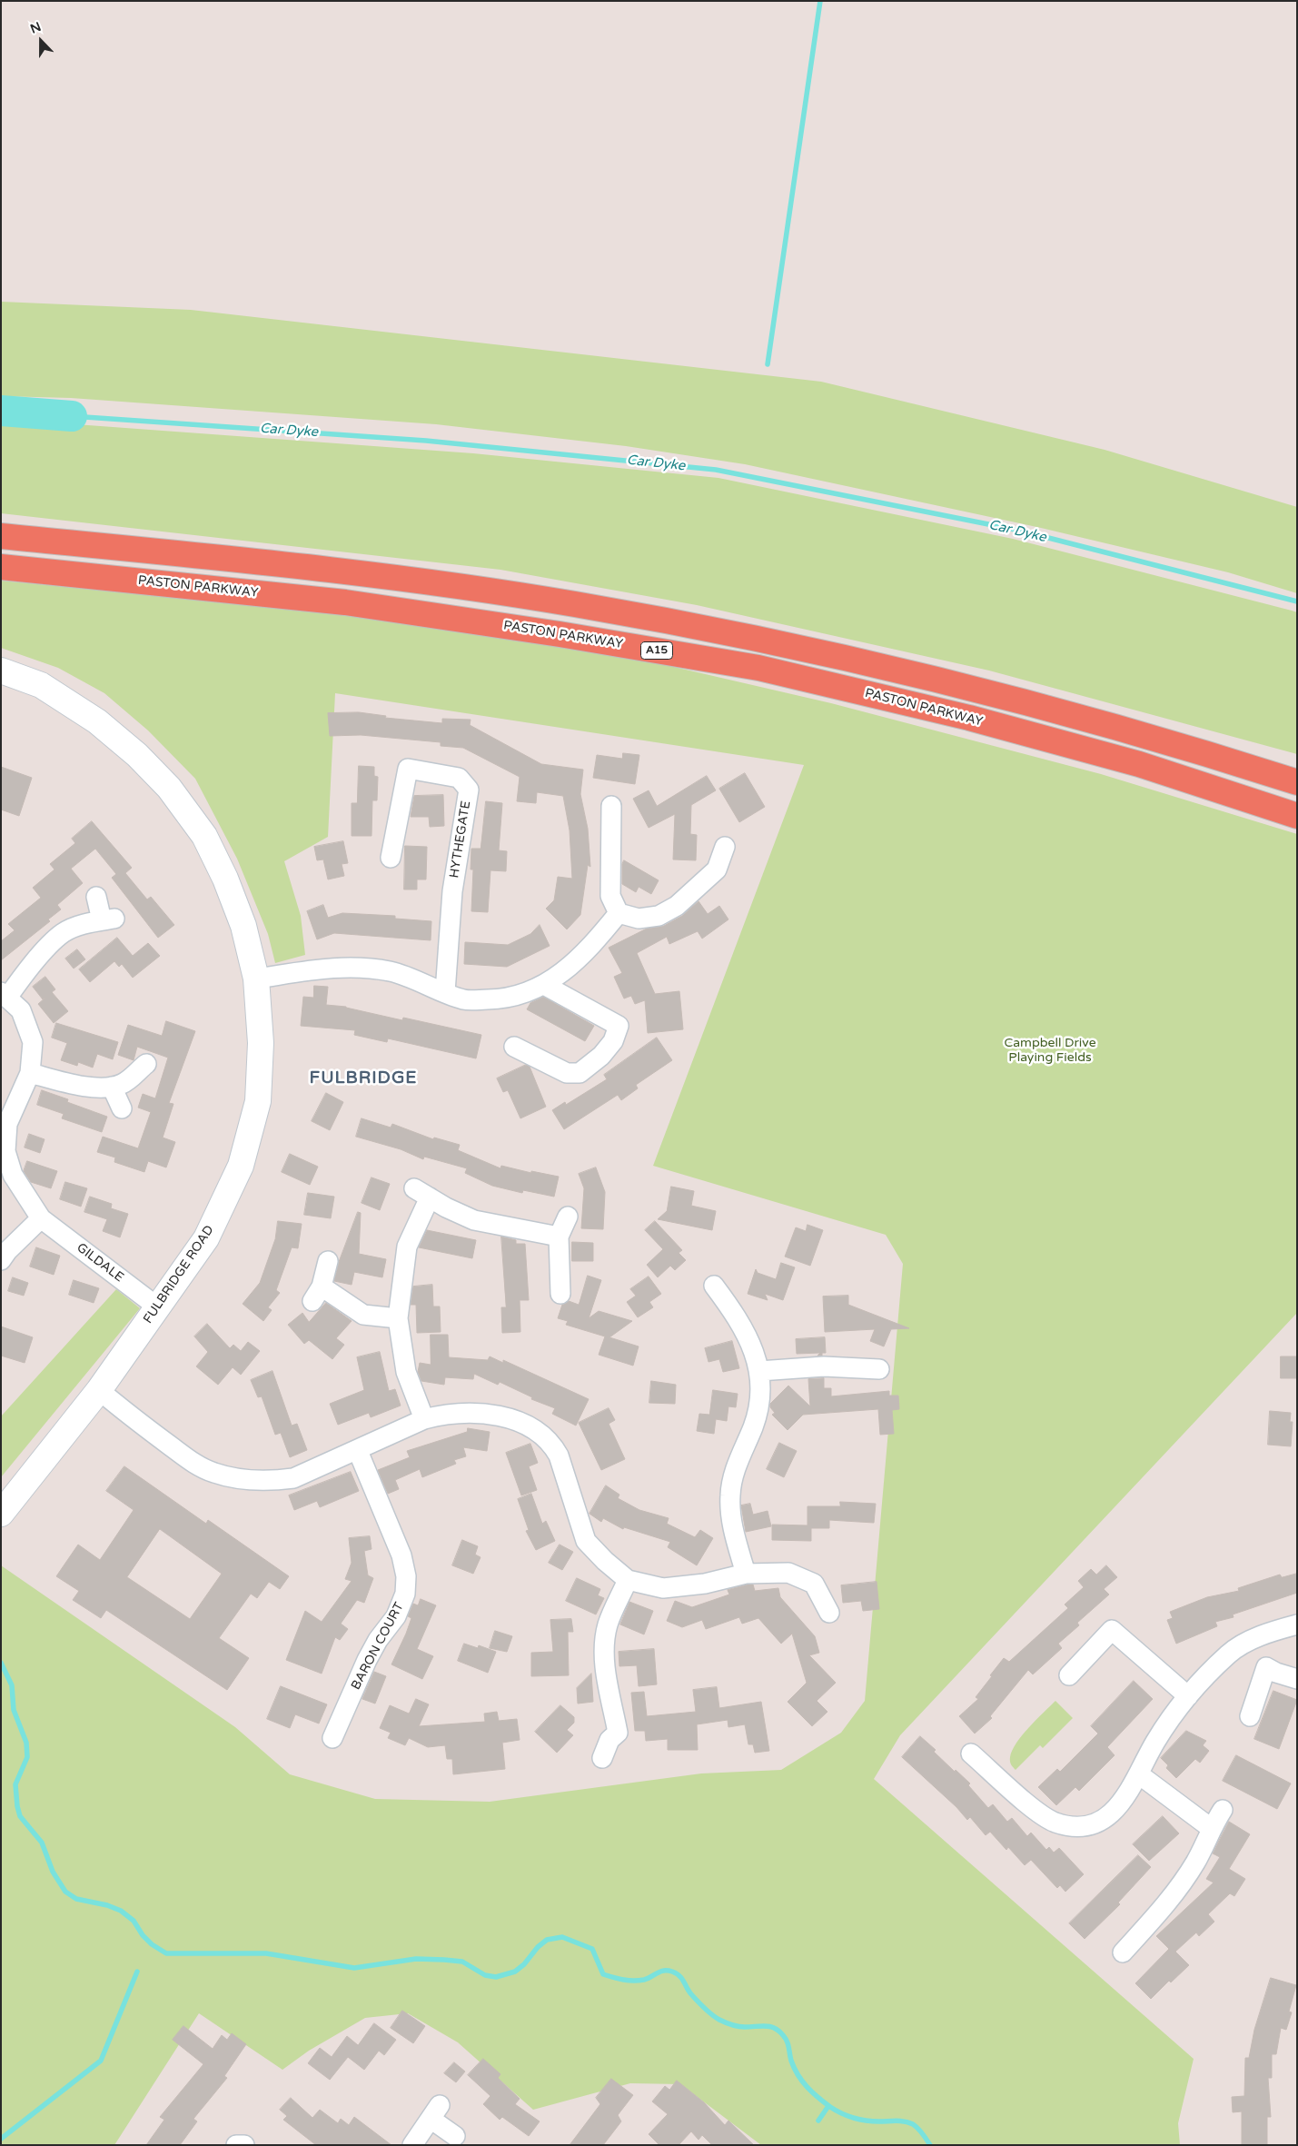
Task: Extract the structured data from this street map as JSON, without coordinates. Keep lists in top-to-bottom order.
{
  "streets": {
    "highway": ["PASTON PARKWAY", "A15"],
    "street": [
      "HYTHEGATE",
      "GILDALE",
      "FULBRIDGE ROAD",
      "BARON COURT"
    ]
  },
  "crossings": [
    ["GILDALE", "FULBRIDGE ROAD"]
  ],
  "districts": ["FULBRIDGE"],
  "water": ["Car Dyke"],
  "parks": ["Campbell Drive Playing Fields"],
  "north": "top"
}
